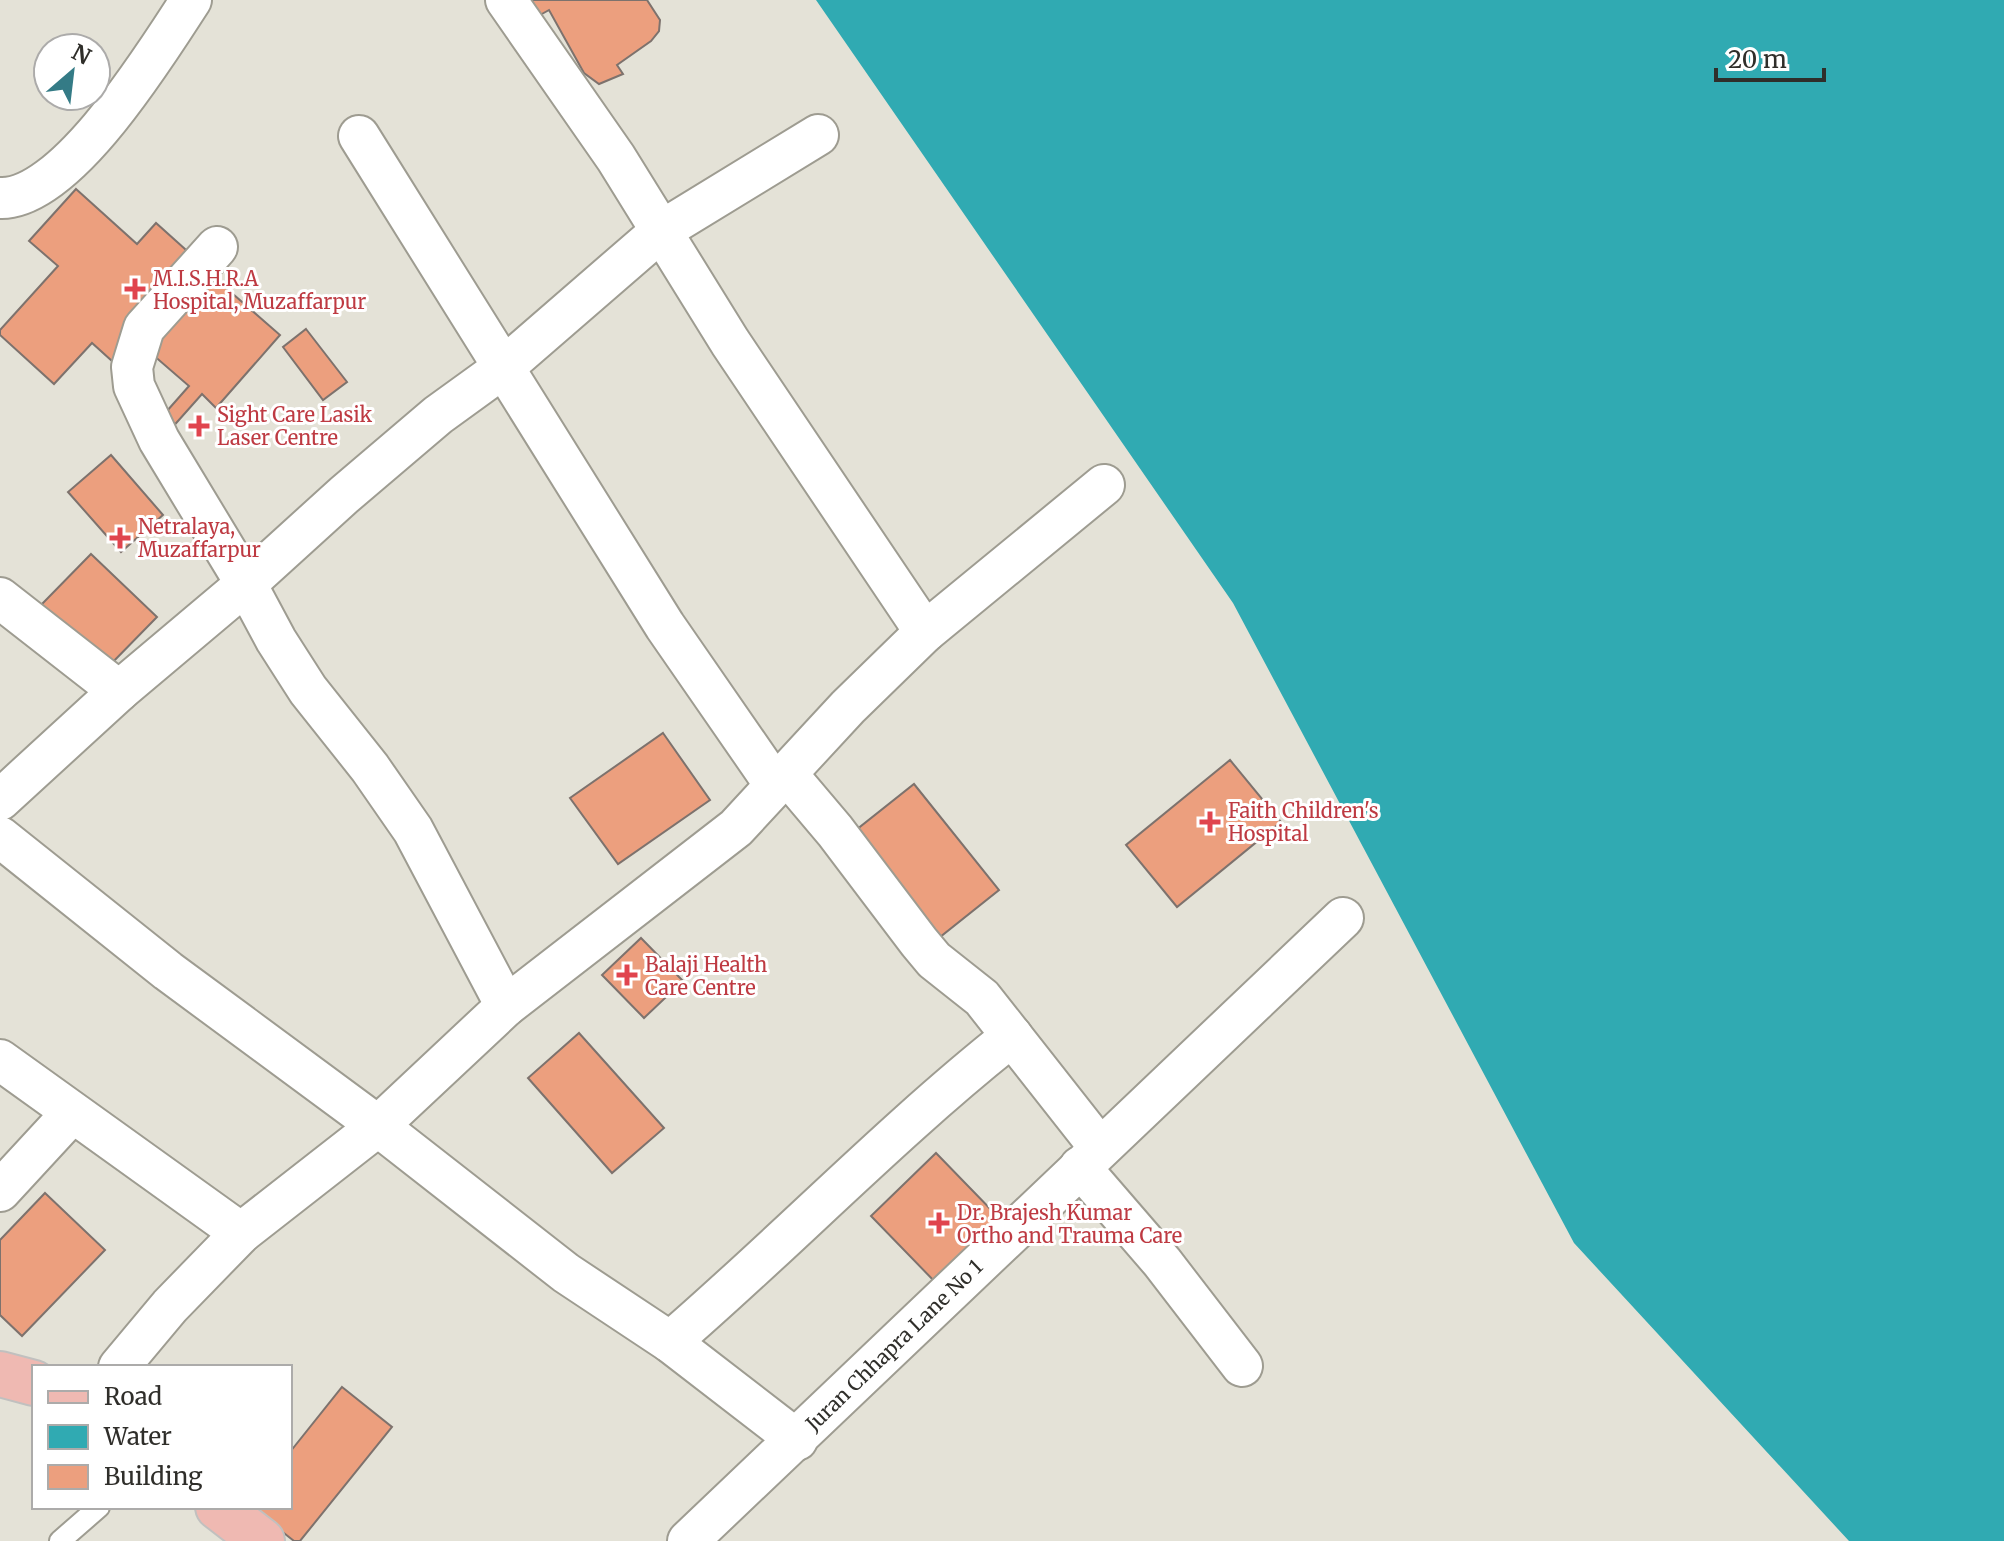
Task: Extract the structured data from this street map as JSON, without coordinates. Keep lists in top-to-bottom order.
{
  "streets": {
    "street": ["Juran Chhapra Lane No 1"]
  },
  "places": {
    "health": [
      "M.I.S.H.R.A Hospital, Muzaffarpur",
      "Sight Care Lasik Laser Centre",
      "Netralaya, Muzaffarpur",
      "Faith Children's Hospital",
      "Balaji Health Care Centre",
      "Dr. Brajesh Kumar Ortho and Trauma Care"
    ]
  },
  "legend": ["Road", "Water", "Building"],
  "scale_bar": "20 m",
  "north": "top right"
}
